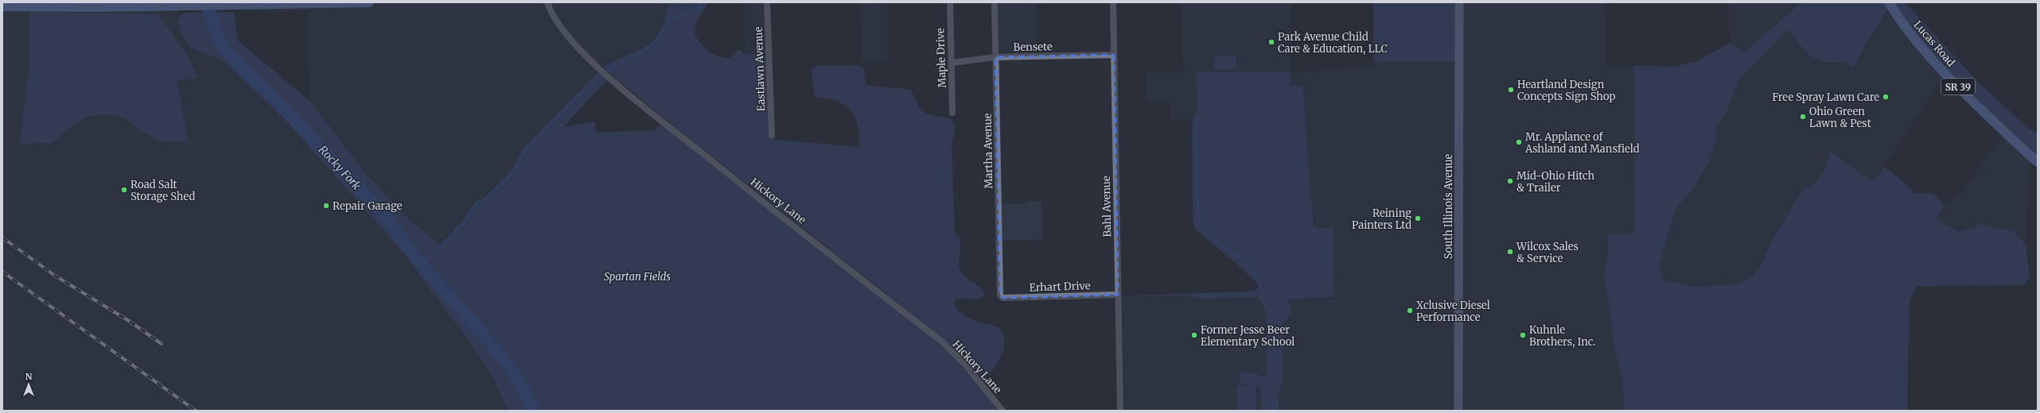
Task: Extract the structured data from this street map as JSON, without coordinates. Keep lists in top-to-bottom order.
{
  "streets": {
    "main road": ["Lucas Road", "SR 39", "South Illinois Avenue"],
    "street": [
      "Bensete",
      "Maple Drive",
      "Eastlawn Avenue",
      "Martha Avenue",
      "Hickory Lane",
      "Bahl Avenue",
      "Erhart Drive"
    ]
  },
  "crossings": [
    ["Bensete", "Maple Drive"],
    ["Bensete", "Martha Avenue"],
    ["Bensete", "Bahl Avenue"],
    ["Martha Avenue", "Erhart Drive"],
    ["Bahl Avenue", "Erhart Drive"]
  ],
  "water": ["Rocky Fork"],
  "parks": ["Spartan Fields"],
  "places": [
    "Park Avenue Child Care & Education, LLC",
    "Heartland Design Concepts Sign Shop",
    "Free Spray Lawn Care",
    "Ohio Green Lawn & Pest",
    "Mr. Applance of Ashland and Mansfield",
    "Mid-Ohio Hitch & Trailer",
    "Road Salt Storage Shed",
    "Repair Garage",
    "Reining Painters Ltd",
    "Wilcox Sales & Service",
    "Xclusive Diesel Performance",
    "Former Jesse Beer Elementary School",
    "Kuhnle Brothers, Inc."
  ],
  "north": "top"
}
